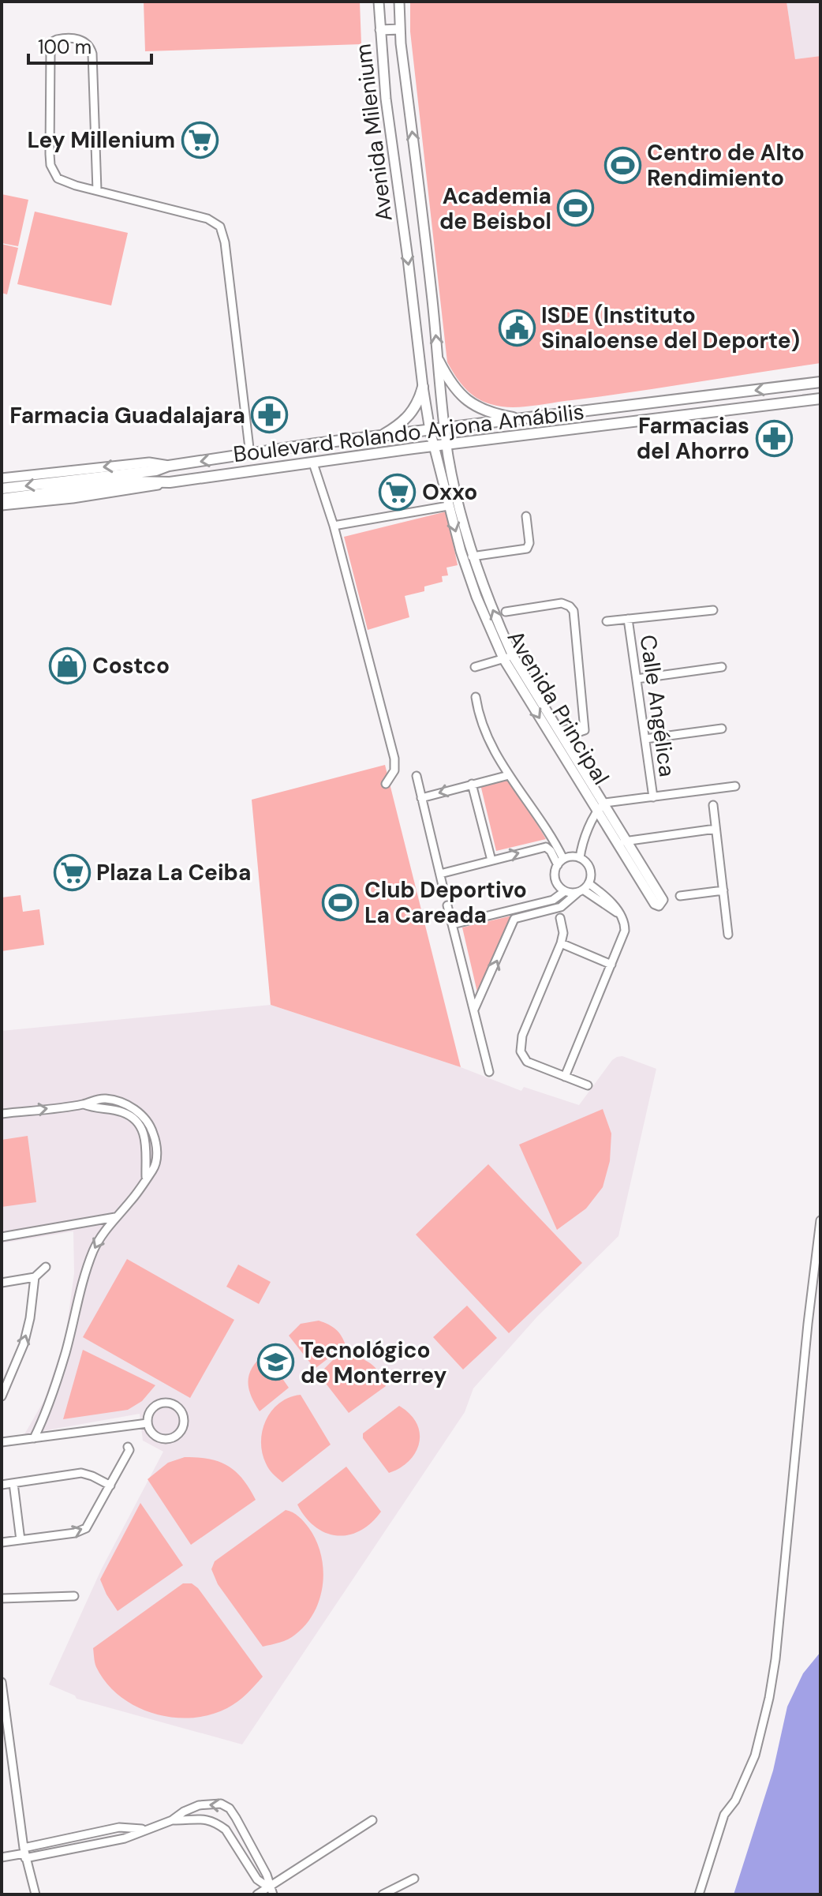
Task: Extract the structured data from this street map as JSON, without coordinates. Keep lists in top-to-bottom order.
{
  "streets": {
    "main road": ["Boulevard Rolando Arjona Amábilis"],
    "street": ["Avenida Milenium", "Calle Angélica", "Avenida Principal"]
  },
  "crossings": [
    ["Avenida Milenium", "Boulevard Rolando Arjona Amábilis"],
    ["Avenida Milenium", "Avenida Principal"],
    ["Boulevard Rolando Arjona Amábilis", "Avenida Principal"]
  ],
  "places": {
    "supermarket": ["Ley Millenium", "Oxxo", "Plaza La Ceiba"],
    "sports": ["Centro de Alto Rendimiento", "Academia de Beisbol", "Club Deportivo La Careada"],
    "public building": ["ISDE (Instituto Sinaloense del Deporte)"],
    "pharmacy": ["Farmacia Guadalajara", "Farmacias del Ahorro"],
    "shop": ["Costco"],
    "school or university": ["Tecnológico de Monterrey"]
  },
  "scale_bar": "100 m"
}
